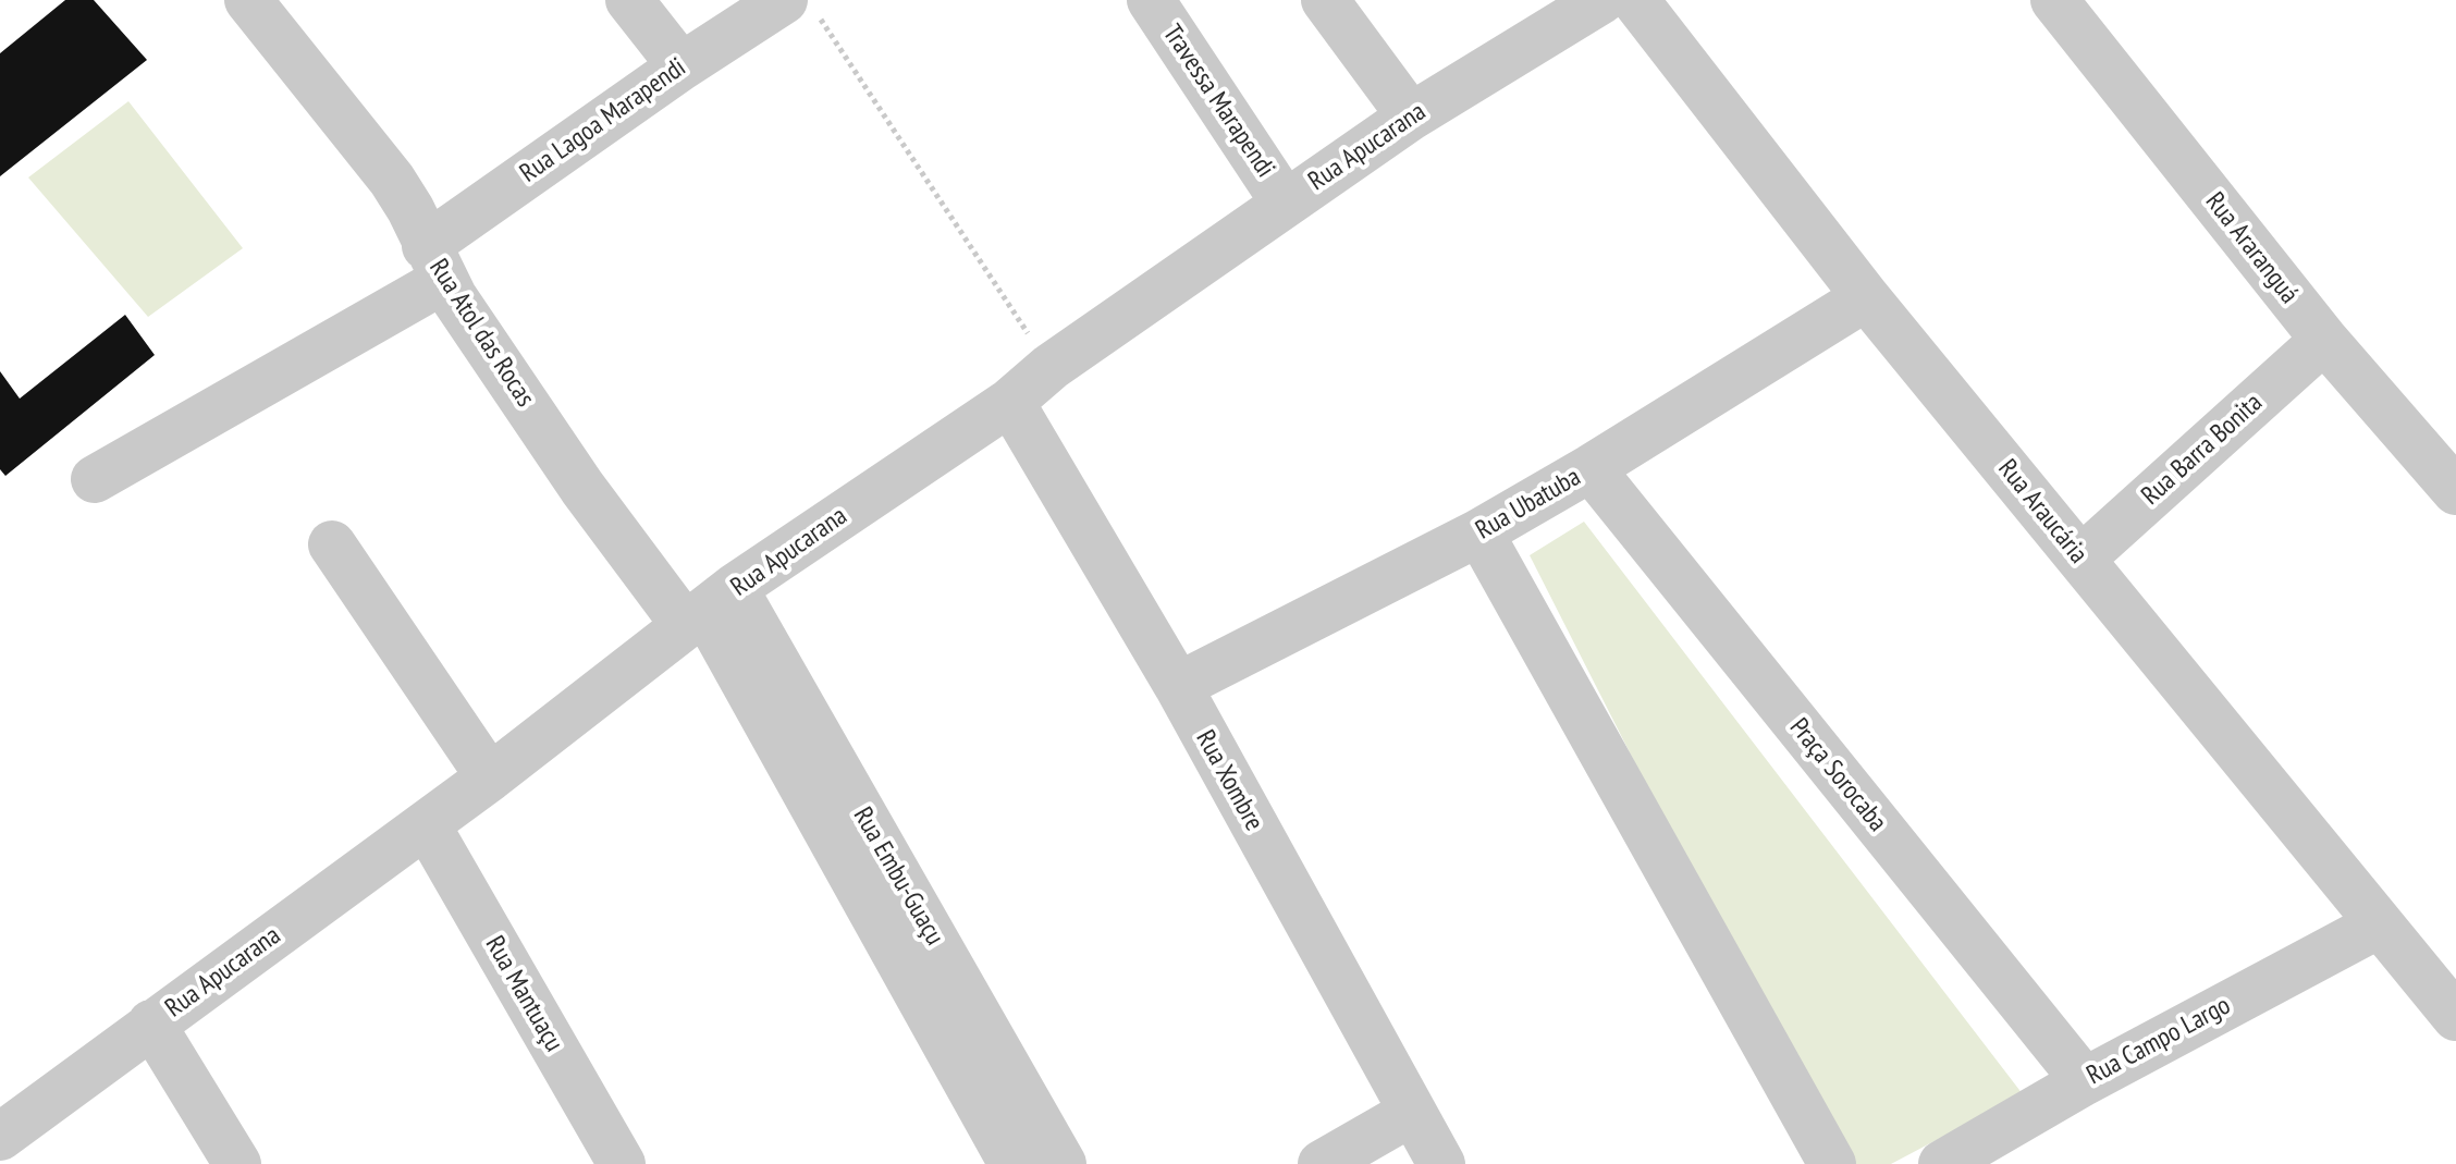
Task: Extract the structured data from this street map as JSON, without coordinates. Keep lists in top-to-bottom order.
{
  "streets": {
    "street": [
      "Travessa Marapendi",
      "Rua Lagoa Marapendi",
      "Rua Apucarana",
      "Rua Araranguá",
      "Rua Atol das Rocas",
      "Rua Barra Bonita",
      "Rua Ubatuba",
      "Rua Araucária",
      "Praça Sorocaba",
      "Rua Xombre",
      "Rua Embu-Guaçu",
      "Rua Mantuaçu",
      "Rua Campo Largo"
    ]
  },
  "crossings": [
    ["Travessa Marapendi", "Rua Apucarana"],
    ["Rua Lagoa Marapendi", "Rua Atol das Rocas"],
    ["Rua Apucarana", "Rua Atol das Rocas"],
    ["Rua Apucarana", "Rua Xombre"],
    ["Rua Apucarana", "Rua Embu-Guaçu"],
    ["Rua Apucarana", "Rua Mantuaçu"],
    ["Rua Araranguá", "Rua Barra Bonita"],
    ["Rua Atol das Rocas", "Rua Embu-Guaçu"],
    ["Rua Barra Bonita", "Rua Araucária"],
    ["Rua Ubatuba", "Rua Araucária"],
    ["Rua Ubatuba", "Praça Sorocaba"],
    ["Rua Ubatuba", "Rua Xombre"],
    ["Rua Araucária", "Rua Campo Largo"],
    ["Praça Sorocaba", "Rua Campo Largo"]
  ]
}
